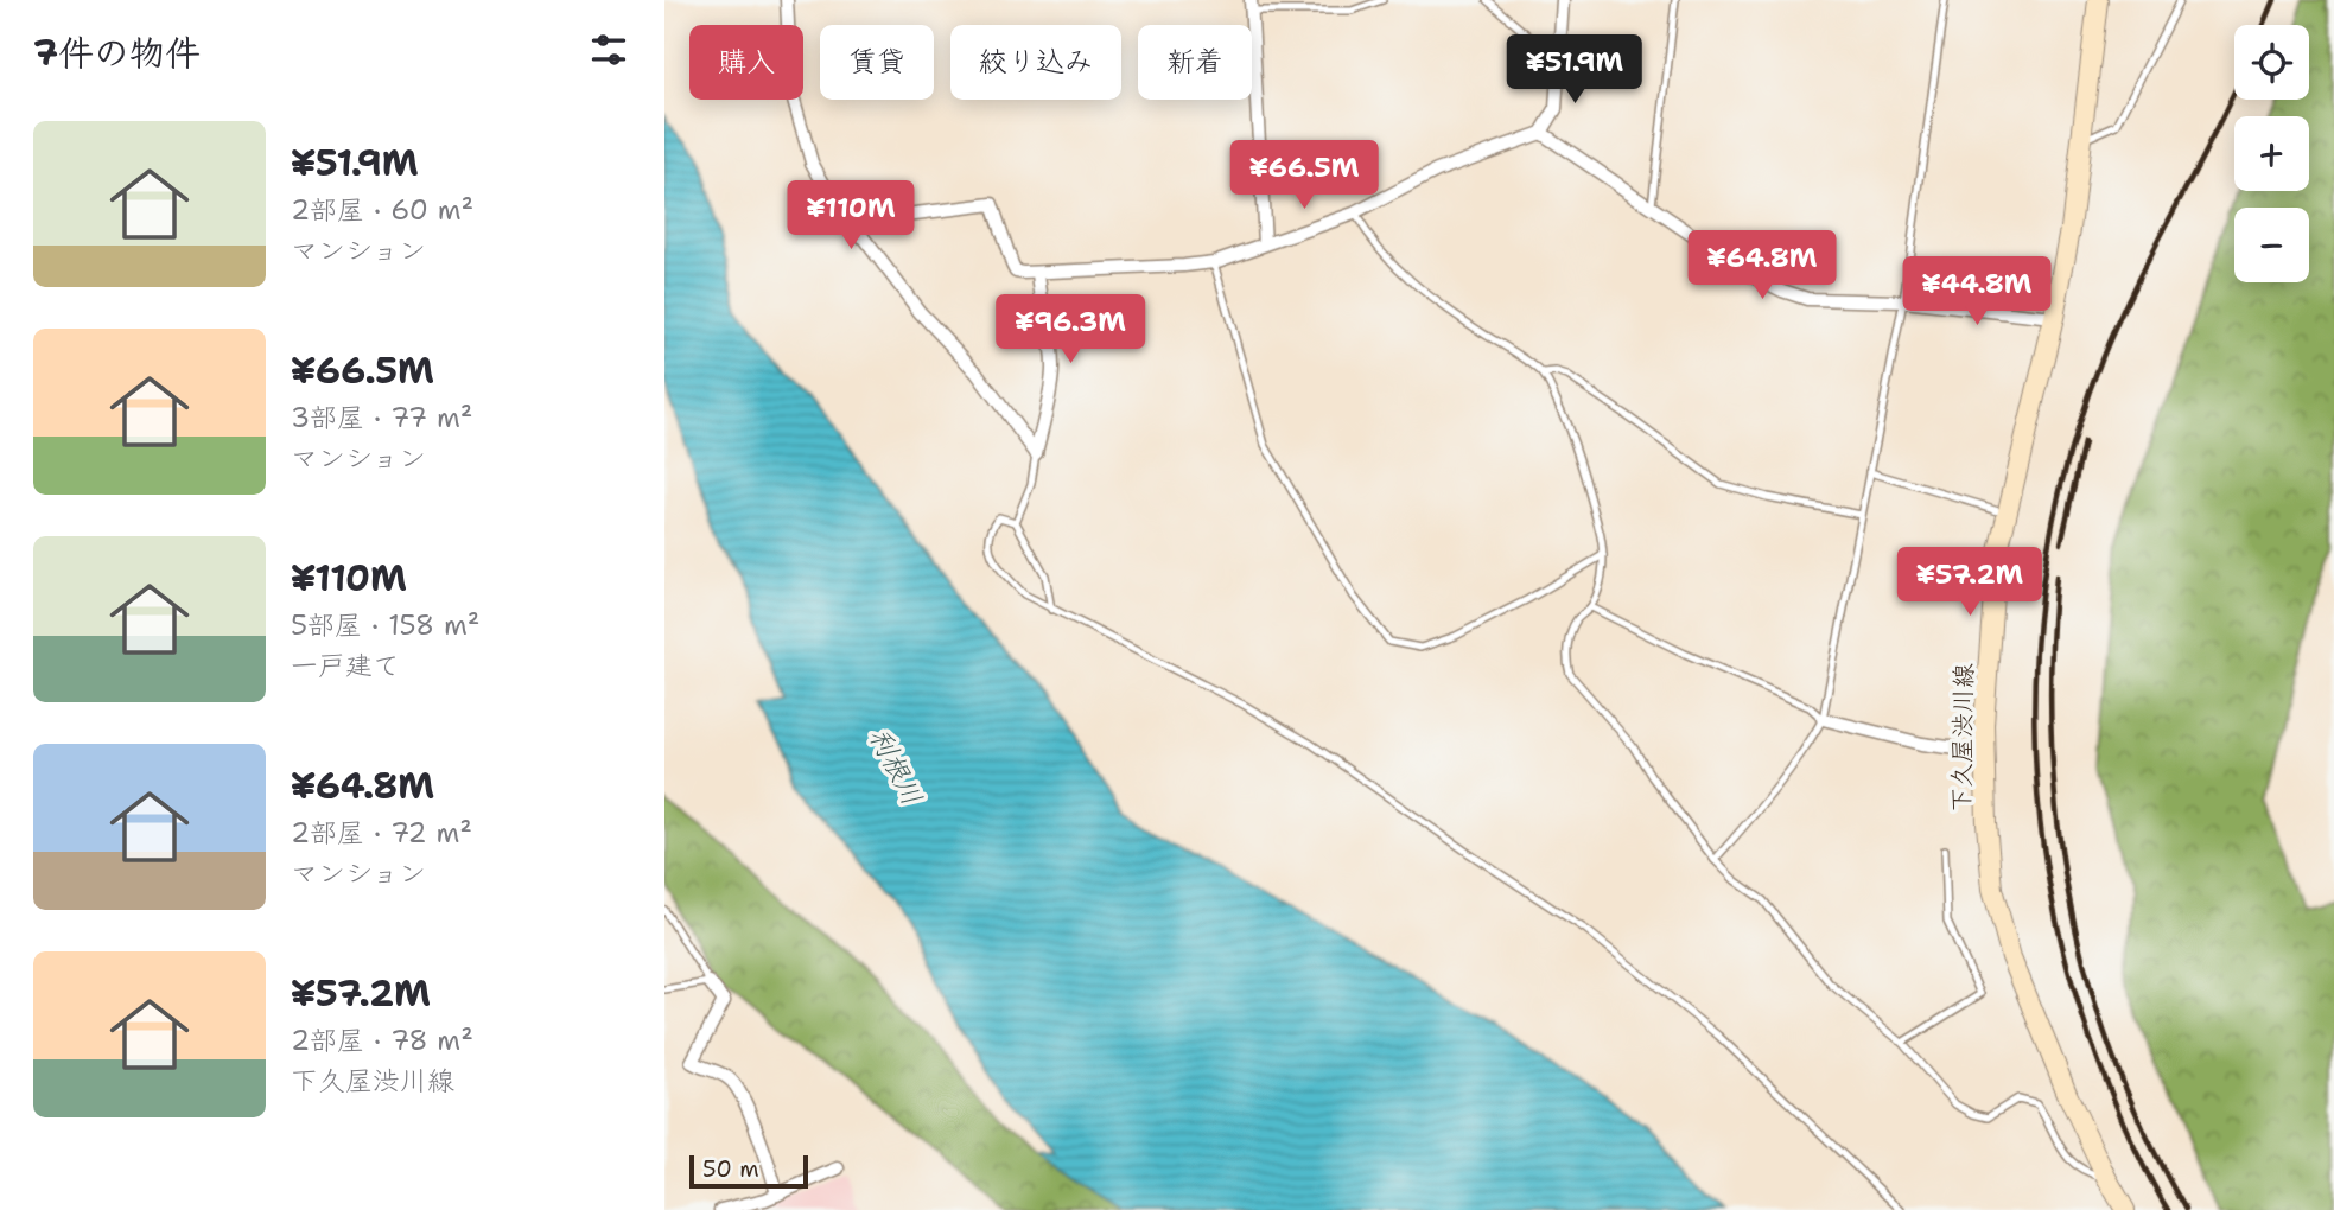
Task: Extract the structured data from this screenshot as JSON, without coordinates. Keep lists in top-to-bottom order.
{
  "streets": {
    "main road": ["下久屋渋川線"]
  },
  "water": ["利根川"],
  "scale_bar": "50 m",
  "page": {
    "heading": "7件の物件",
    "map_buttons": ["+", "−"],
    "chip": [
      "購入",
      "賃貸",
      "絞り込み",
      "新着"
    ],
    "price": [
      "¥51.9M",
      "¥66.5M",
      "¥110M",
      "¥64.8M",
      "¥44.8M",
      "¥96.3M",
      "¥57.2M"
    ],
    "list": [
      {
        "name": "¥51.9M",
        "note": "2部屋 · 60 m² · マンション"
      },
      {
        "name": "¥66.5M",
        "note": "3部屋 · 77 m² · マンション"
      },
      {
        "name": "¥110M",
        "note": "5部屋 · 158 m² · 一戸建て"
      },
      {
        "name": "¥64.8M",
        "note": "2部屋 · 72 m² · マンション"
      },
      {
        "name": "¥57.2M",
        "note": "2部屋 · 78 m² · 下久屋渋川線"
      }
    ],
    "scale": "50 m"
  }
}
